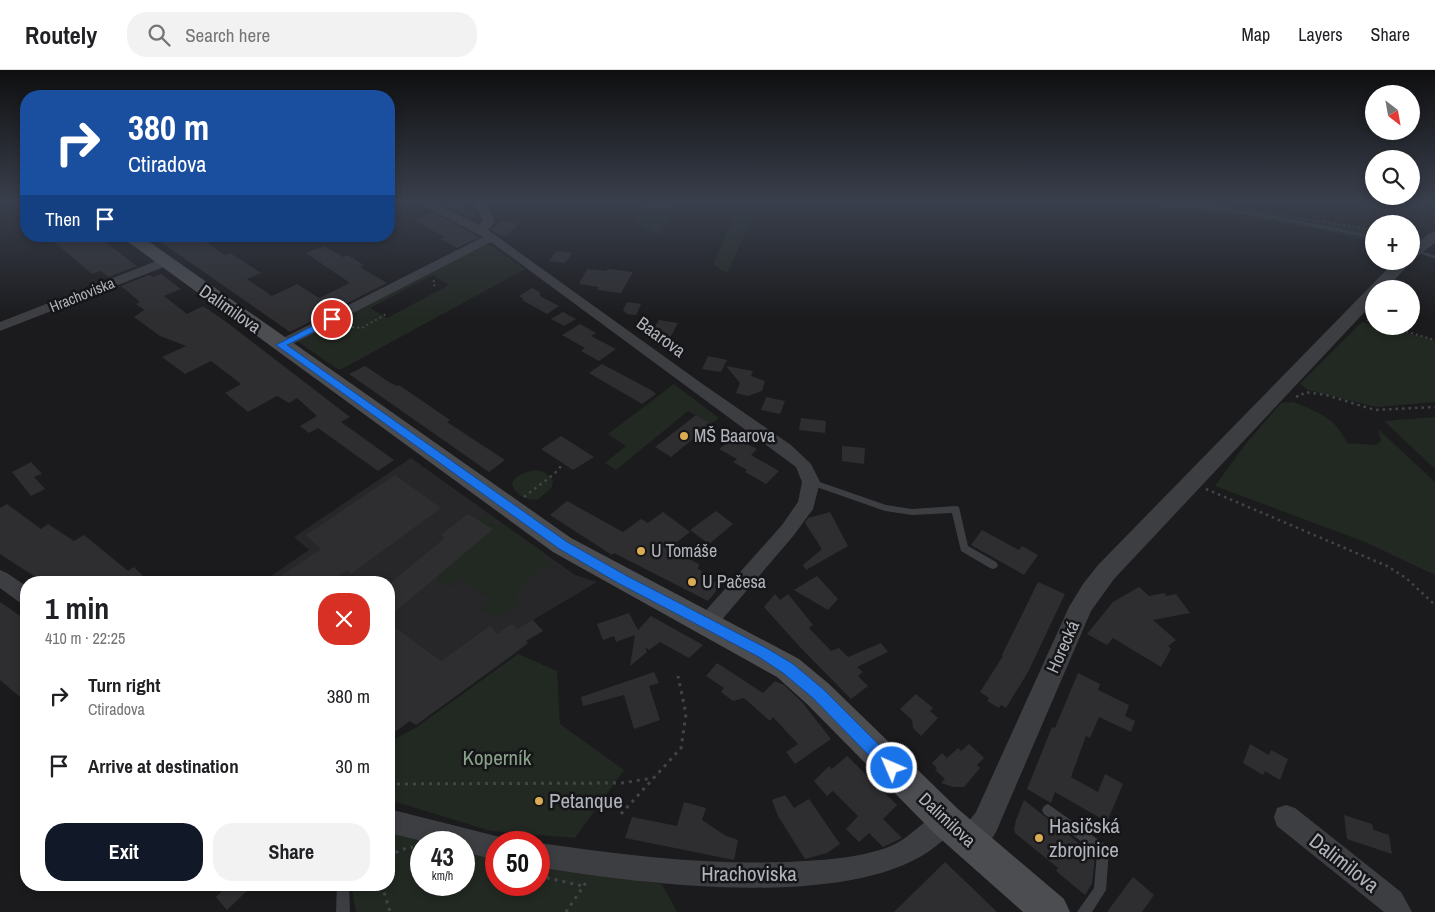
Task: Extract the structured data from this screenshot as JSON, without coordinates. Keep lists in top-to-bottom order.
{
  "streets": {
    "main road": ["Dalimilova"],
    "street": ["Hrachoviska", "Baarova", "Horecká"]
  },
  "crossings": [
    ["Hrachoviska", "Dalimilova"],
    ["Hrachoviska", "Horecká"],
    ["Dalimilova", "Horecká"]
  ],
  "parks": ["Koperník"],
  "places": [
    "MŠ Baarova",
    "U Tomáše",
    "U Pačesa",
    "Petanque",
    "Hasičská zbrojnice"
  ],
  "north": "bottom right",
  "page": {
    "header": "Routely",
    "search": "Search here",
    "nav": ["Map", "Layers", "Share"],
    "map_buttons": ["+", "−"],
    "turn": ["380 m", "Ctiradova"],
    "then": "Then",
    "heading": ["1 min", "410 m · 22:25"],
    "list": [
      {
        "name": "Turn right",
        "note": "Ctiradova",
        "value": "380 m"
      },
      {
        "name": "Arrive at destination",
        "value": "30 m"
      }
    ],
    "buttons": ["Exit", "Share"],
    "speed": "43 km/h",
    "limit": "50"
  }
}
